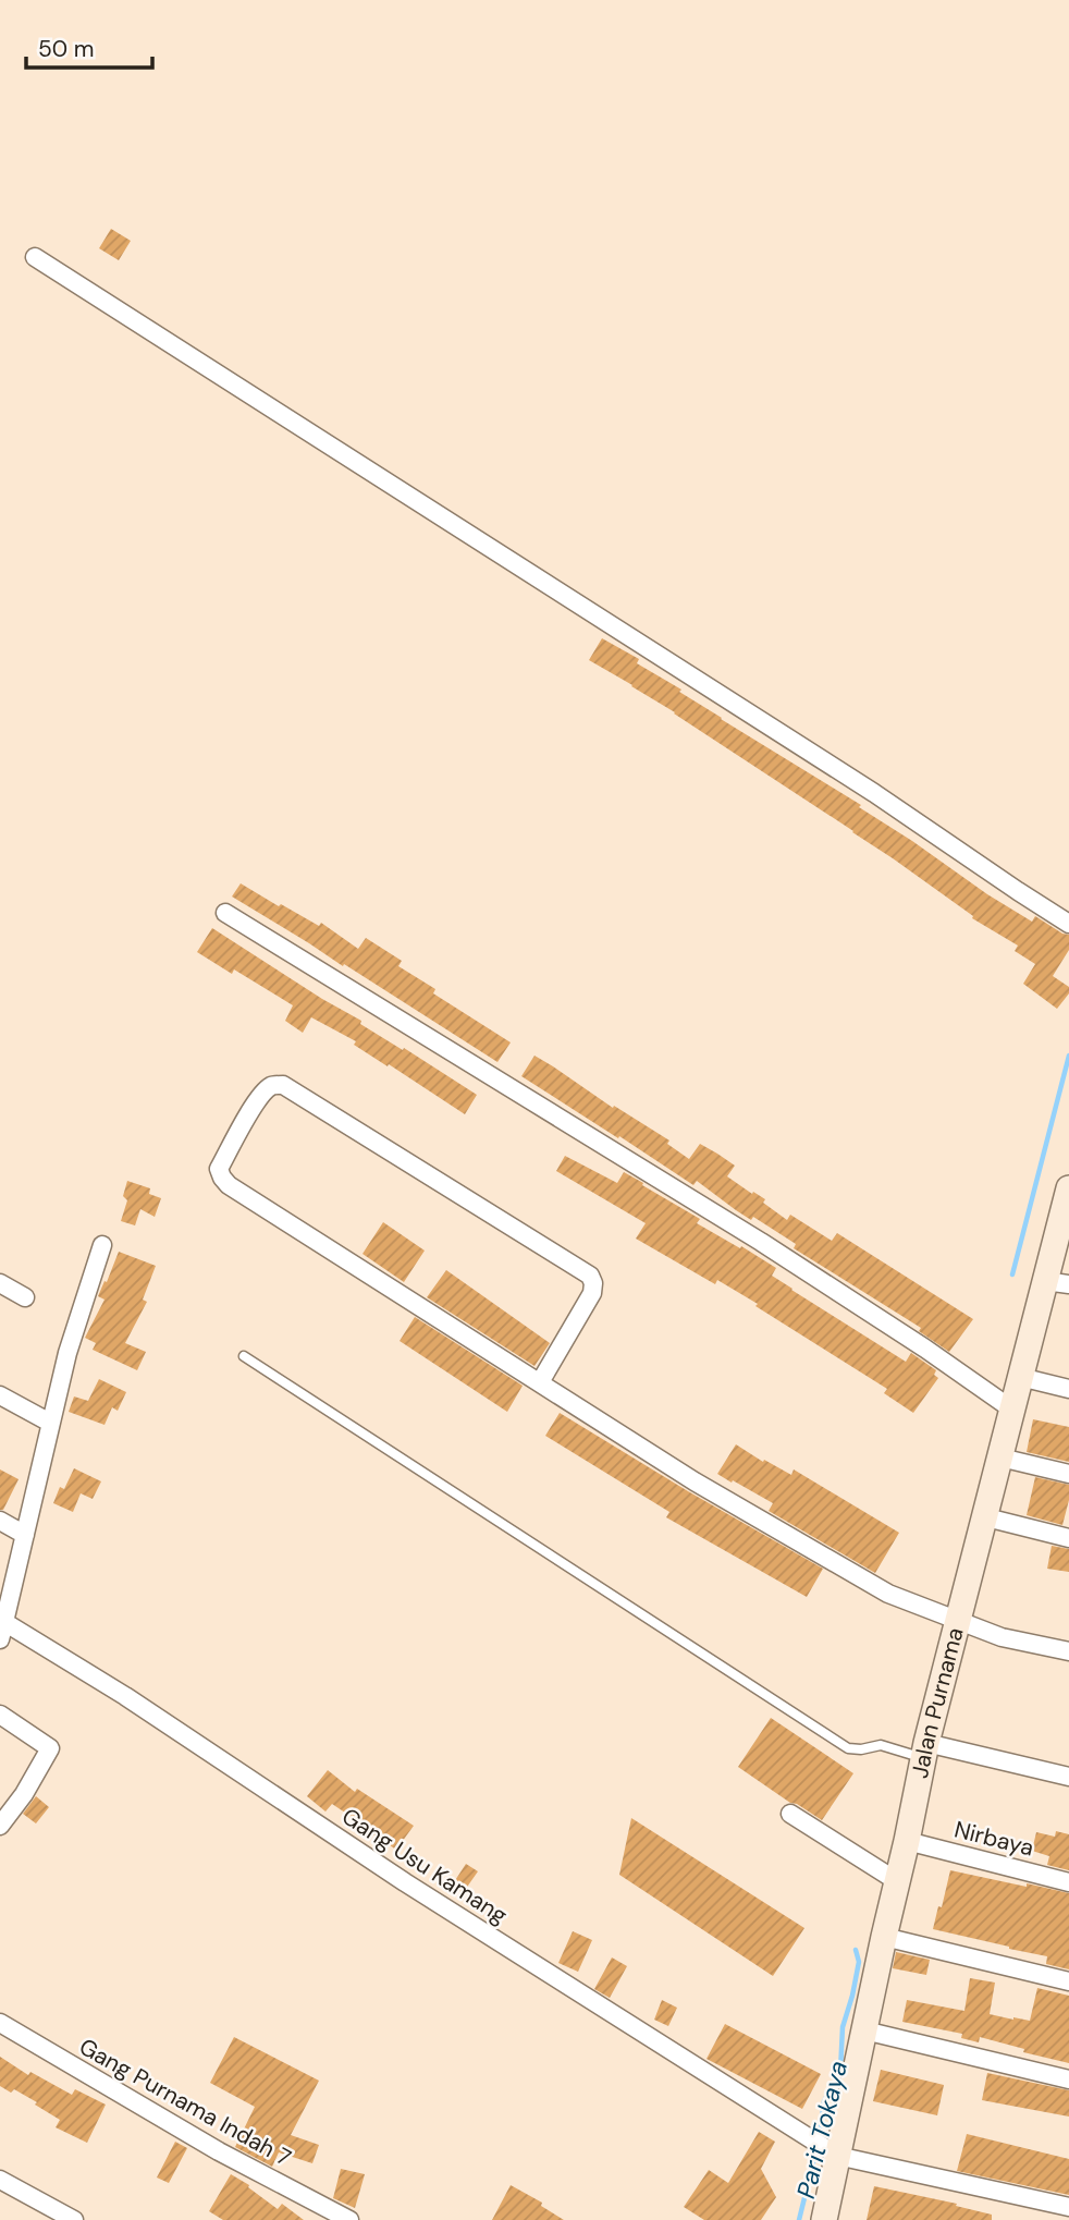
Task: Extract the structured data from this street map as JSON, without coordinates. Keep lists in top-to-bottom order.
{
  "streets": {
    "street": [
      "Jalan Purnama",
      "Nirbaya",
      "Gang Usu Kamang",
      "Gang Purnama Indah 7"
    ]
  },
  "crossings": [
    ["Jalan Purnama", "Nirbaya"],
    ["Jalan Purnama", "Gang Usu Kamang"]
  ],
  "water": ["Parit Tokaya"],
  "scale_bar": "50 m"
}
